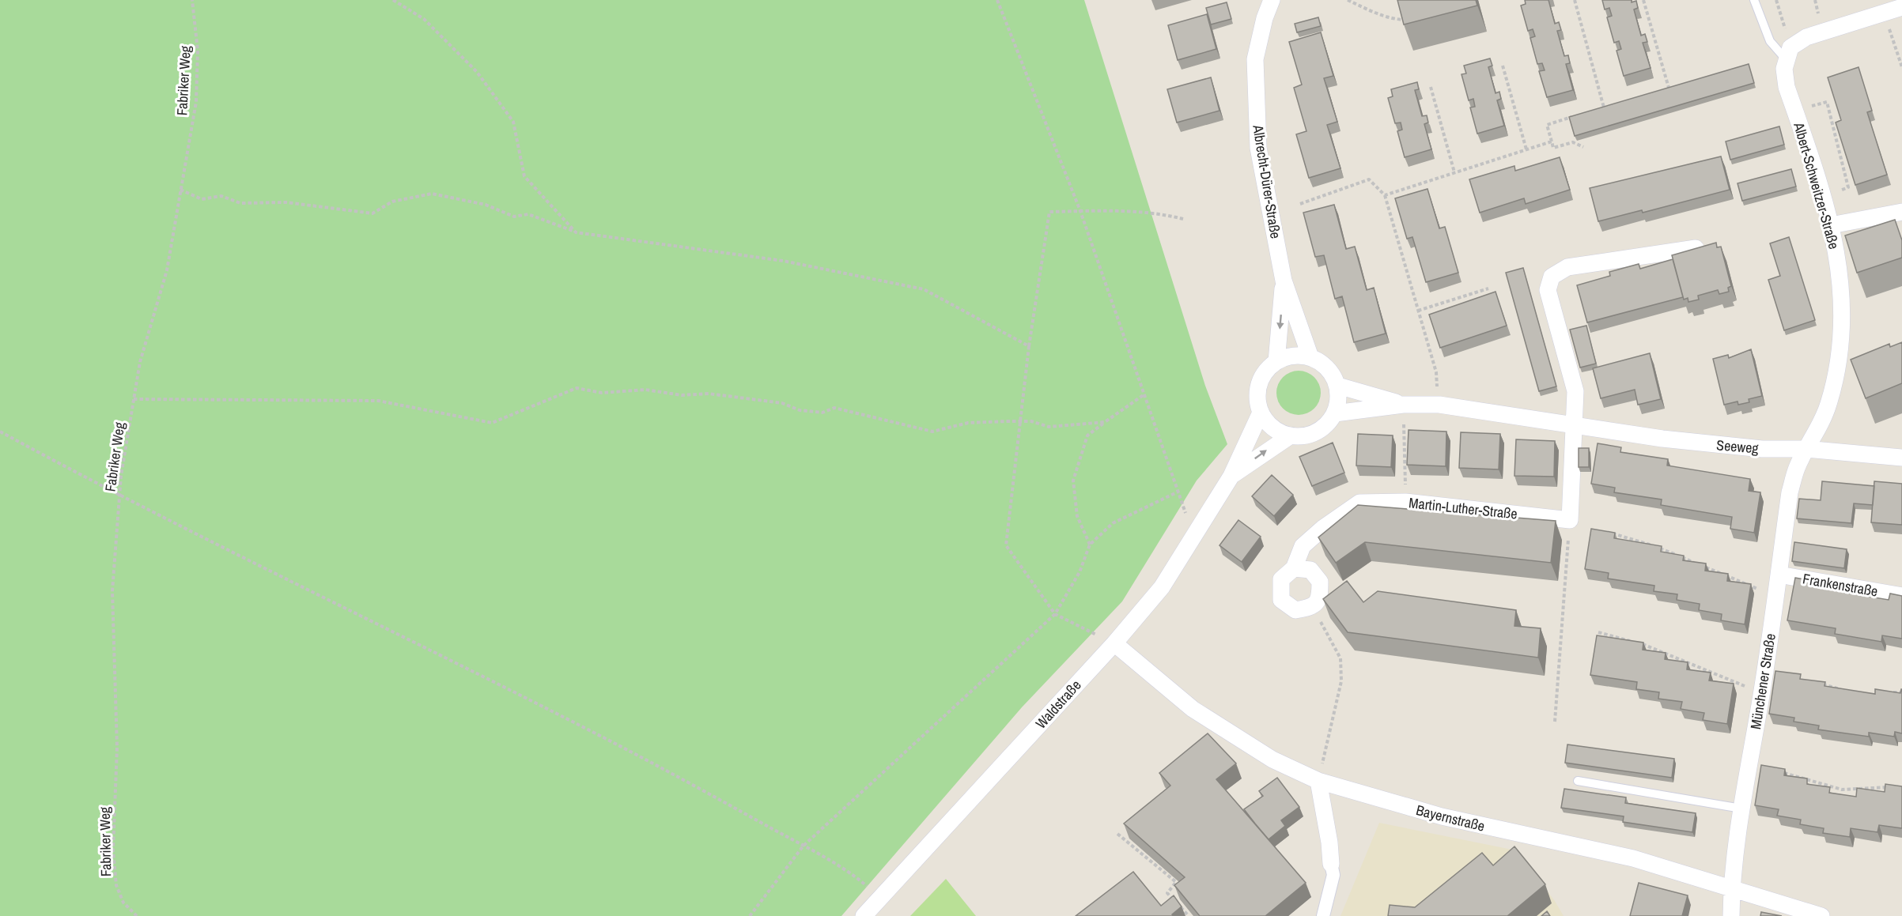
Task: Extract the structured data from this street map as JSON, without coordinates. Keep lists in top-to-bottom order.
{
  "streets": {
    "street": [
      "Albrecht-Dürer-Straße",
      "Albert-Schweitzer-Straße",
      "Seeweg",
      "Martin-Luther-Straße",
      "Frankenstraße",
      "Münchener Straße",
      "Waldstraße",
      "Bayernstraße"
    ],
    "path": ["Fabriker Weg"]
  },
  "crossings": [
    ["Albrecht-Dürer-Straße", "Seeweg"],
    ["Albrecht-Dürer-Straße", "Waldstraße"],
    ["Albert-Schweitzer-Straße", "Seeweg"],
    ["Albert-Schweitzer-Straße", "Münchener Straße"],
    ["Seeweg", "Münchener Straße"],
    ["Seeweg", "Waldstraße"],
    ["Frankenstraße", "Münchener Straße"],
    ["Münchener Straße", "Bayernstraße"],
    ["Waldstraße", "Bayernstraße"]
  ]
}
